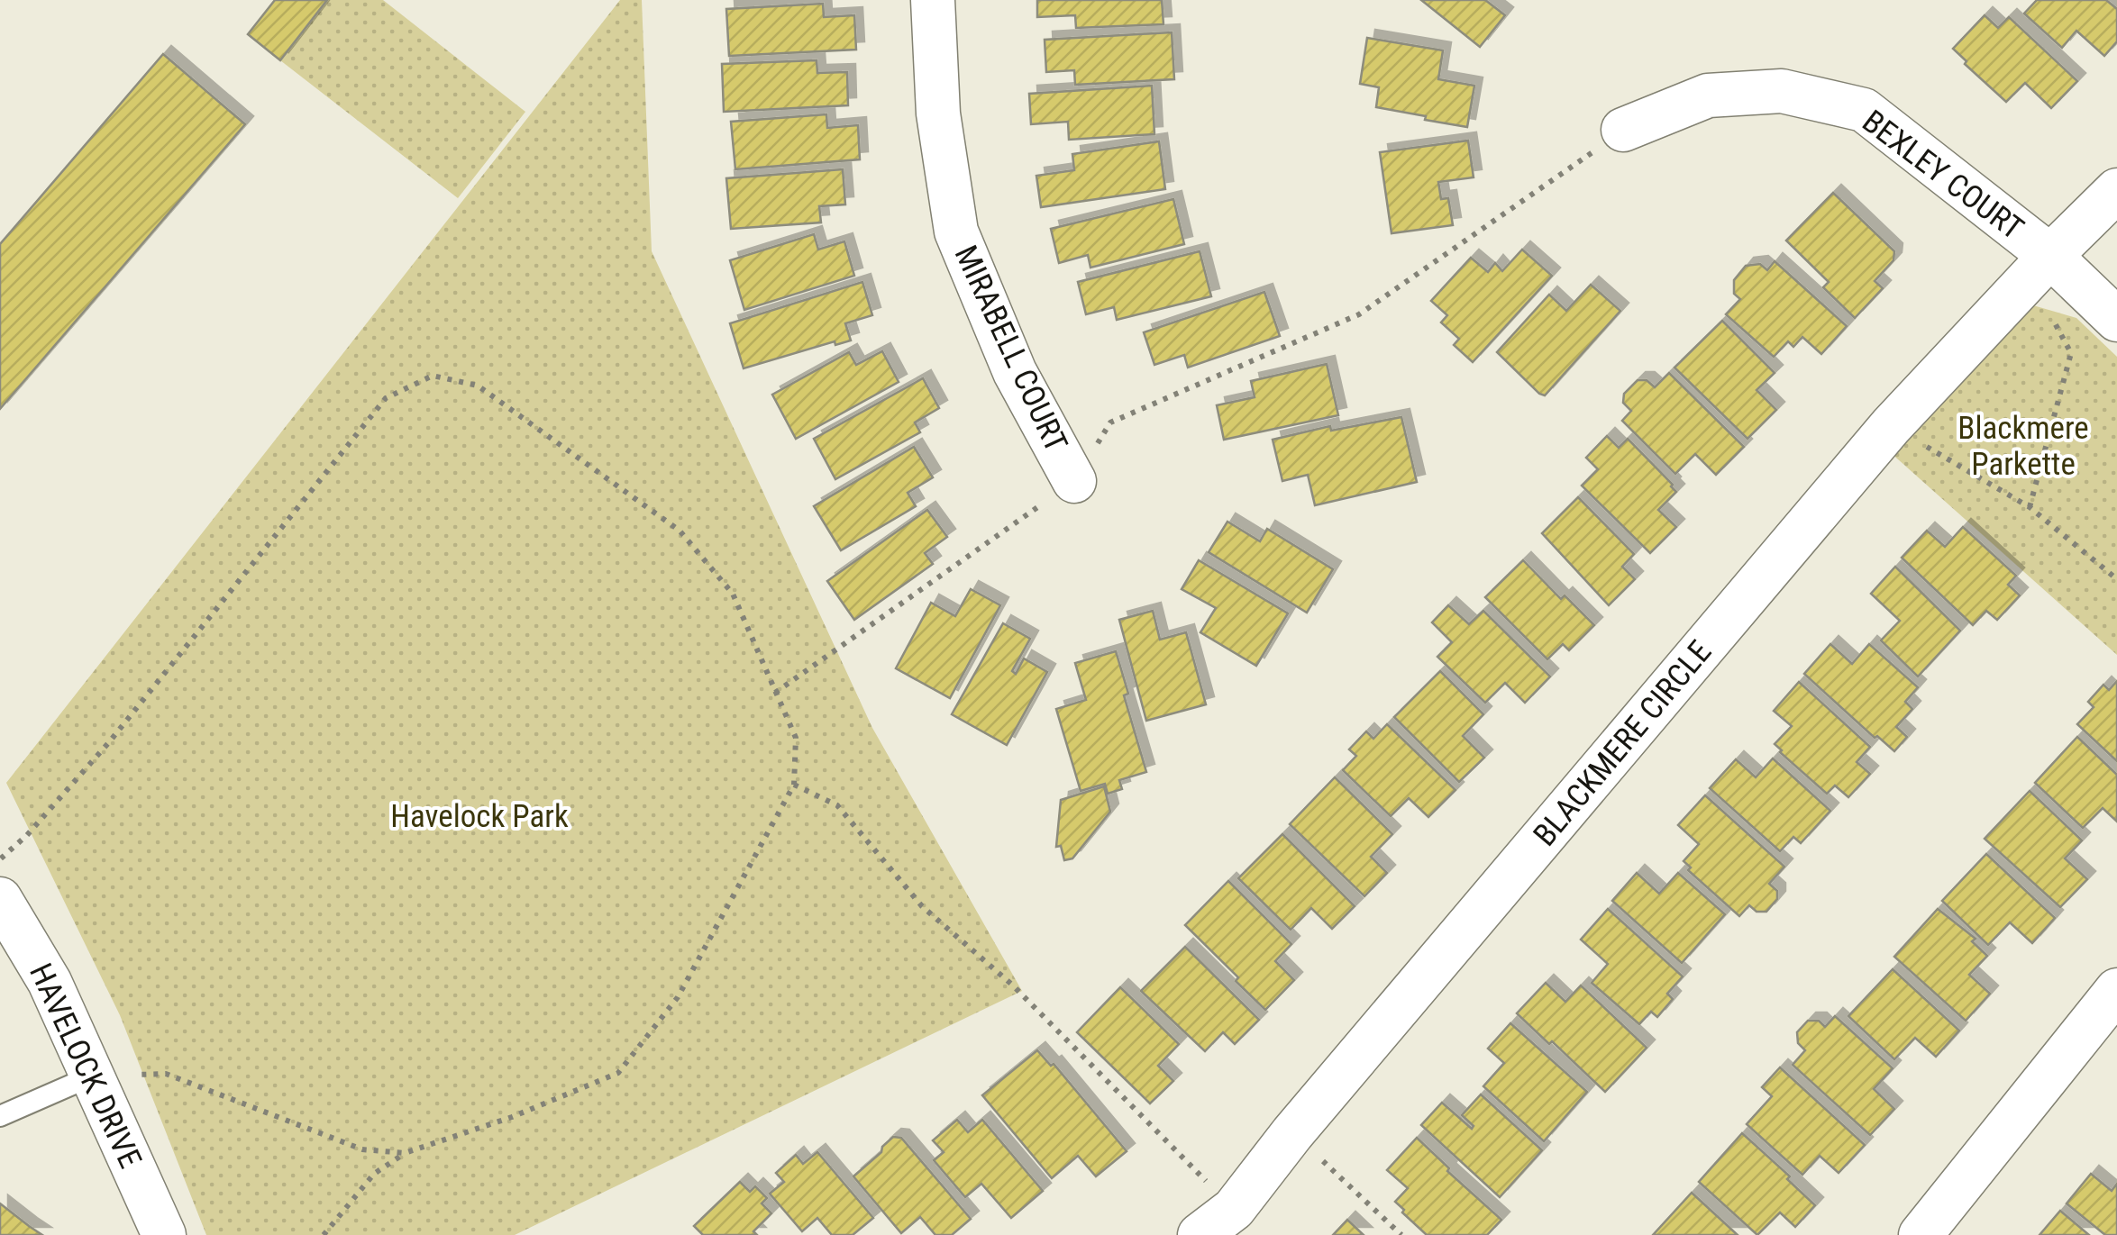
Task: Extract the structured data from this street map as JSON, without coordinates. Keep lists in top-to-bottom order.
{
  "streets": {
    "street": [
      "BEXLEY COURT",
      "MIRABELL COURT",
      "BLACKMERE CIRCLE",
      "HAVELOCK DRIVE"
    ]
  },
  "crossings": [
    ["BEXLEY COURT", "BLACKMERE CIRCLE"]
  ],
  "parks": ["Blackmere Parkette", "Havelock Park"]
}
